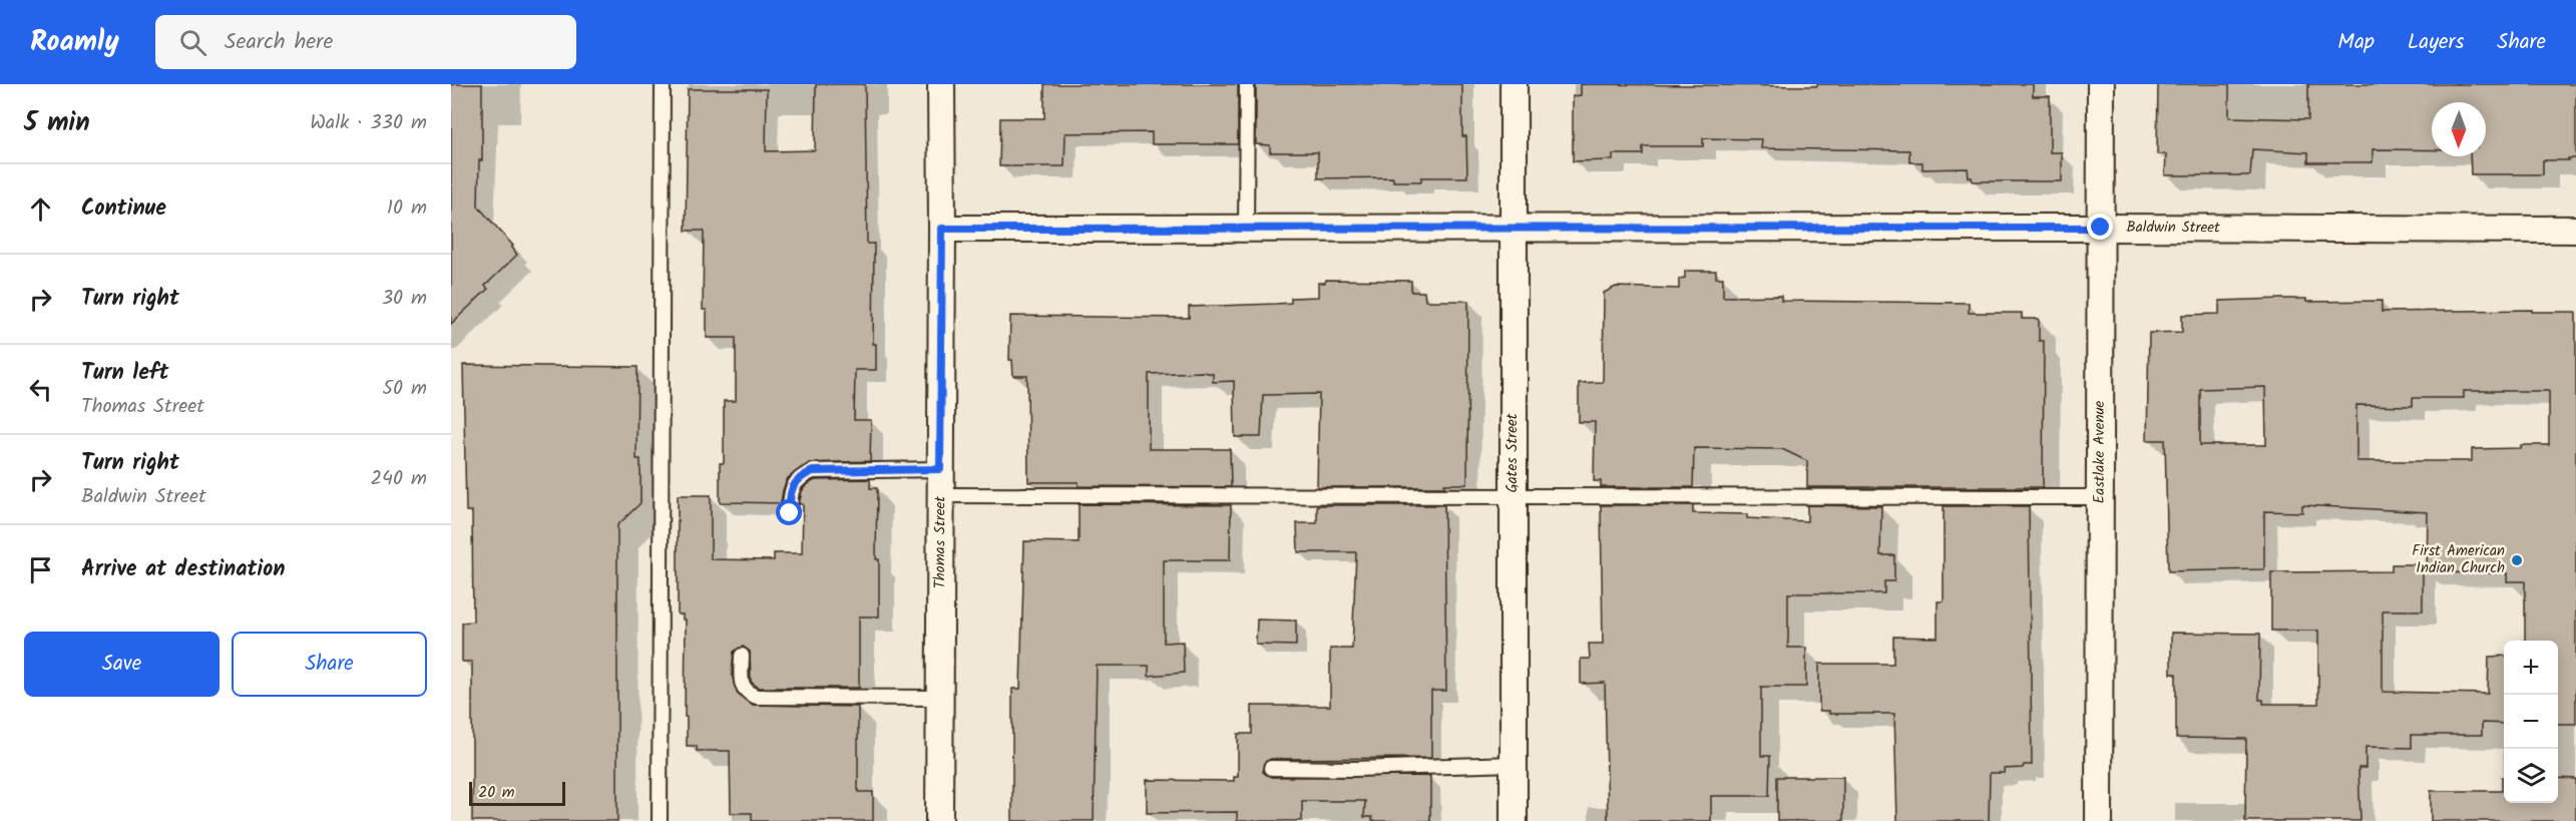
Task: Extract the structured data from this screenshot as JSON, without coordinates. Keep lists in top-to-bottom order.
{
  "streets": {
    "street": [
      "Baldwin Street",
      "Eastlake Avenue",
      "Gates Street",
      "Thomas Street"
    ]
  },
  "crossings": [
    ["Baldwin Street", "Eastlake Avenue"],
    ["Baldwin Street", "Gates Street"],
    ["Baldwin Street", "Thomas Street"]
  ],
  "places": ["First American Indian Church"],
  "scale_bar": "20 m",
  "north": "bottom",
  "page": {
    "header": "Roamly",
    "search": "Search here",
    "nav": ["Map", "Layers", "Share"],
    "heading": ["5 min", "Walk · 330 m"],
    "list": [
      ["Continue", "10 m"],
      ["Turn right", "30 m"],
      ["Turn left", "Thomas Street", "50 m"],
      ["Turn right", "Baldwin Street", "240 m"],
      "Arrive at destination"
    ],
    "buttons": ["Save", "Share"],
    "map_buttons": ["+", "−"],
    "scale": "20 m"
  }
}
